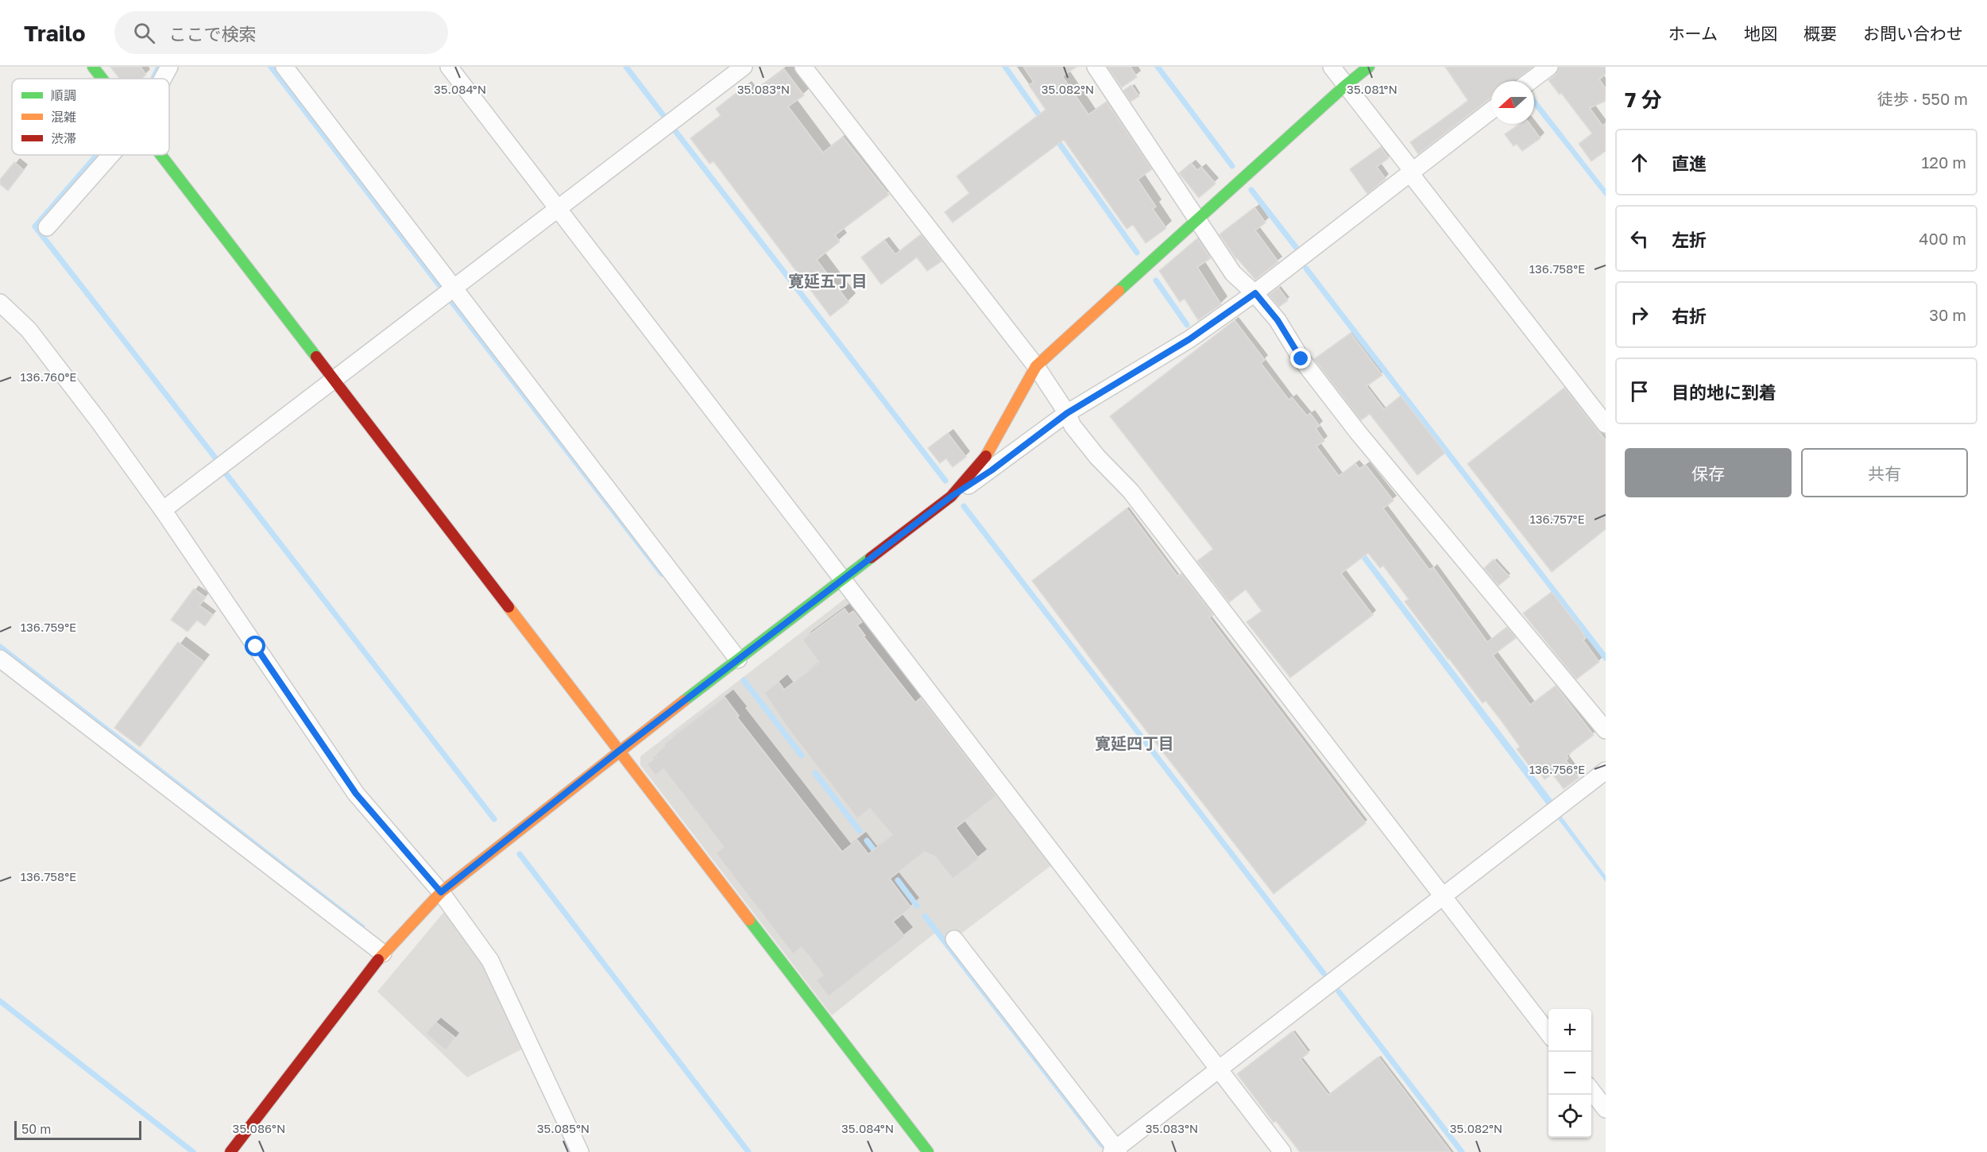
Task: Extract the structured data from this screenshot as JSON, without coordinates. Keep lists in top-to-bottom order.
{
  "districts": ["寛延五丁目", "寛延四丁目"],
  "legend": ["順調", "混雑", "渋滞"],
  "scale_bar": "50 m",
  "north": "left",
  "page": {
    "header": "Trailo",
    "search": "ここで検索",
    "nav": [
      "ホーム",
      "地図",
      "概要",
      "お問い合わせ"
    ],
    "heading": ["7 分", "徒歩 · 550 m"],
    "list": [
      ["直進", "120 m"],
      ["左折", "400 m"],
      ["右折", "30 m"],
      "目的地に到着"
    ],
    "buttons": ["保存", "共有"],
    "map_buttons": ["+", "−"],
    "scale": "50 m"
  },
  "coordinates": [
    "35.084°N",
    "35.083°N",
    "35.082°N",
    "35.081°N",
    "136.758°E",
    "136.760°E",
    "136.757°E",
    "136.759°E",
    "136.756°E",
    "35.086°N",
    "35.085°N"
  ]
}
